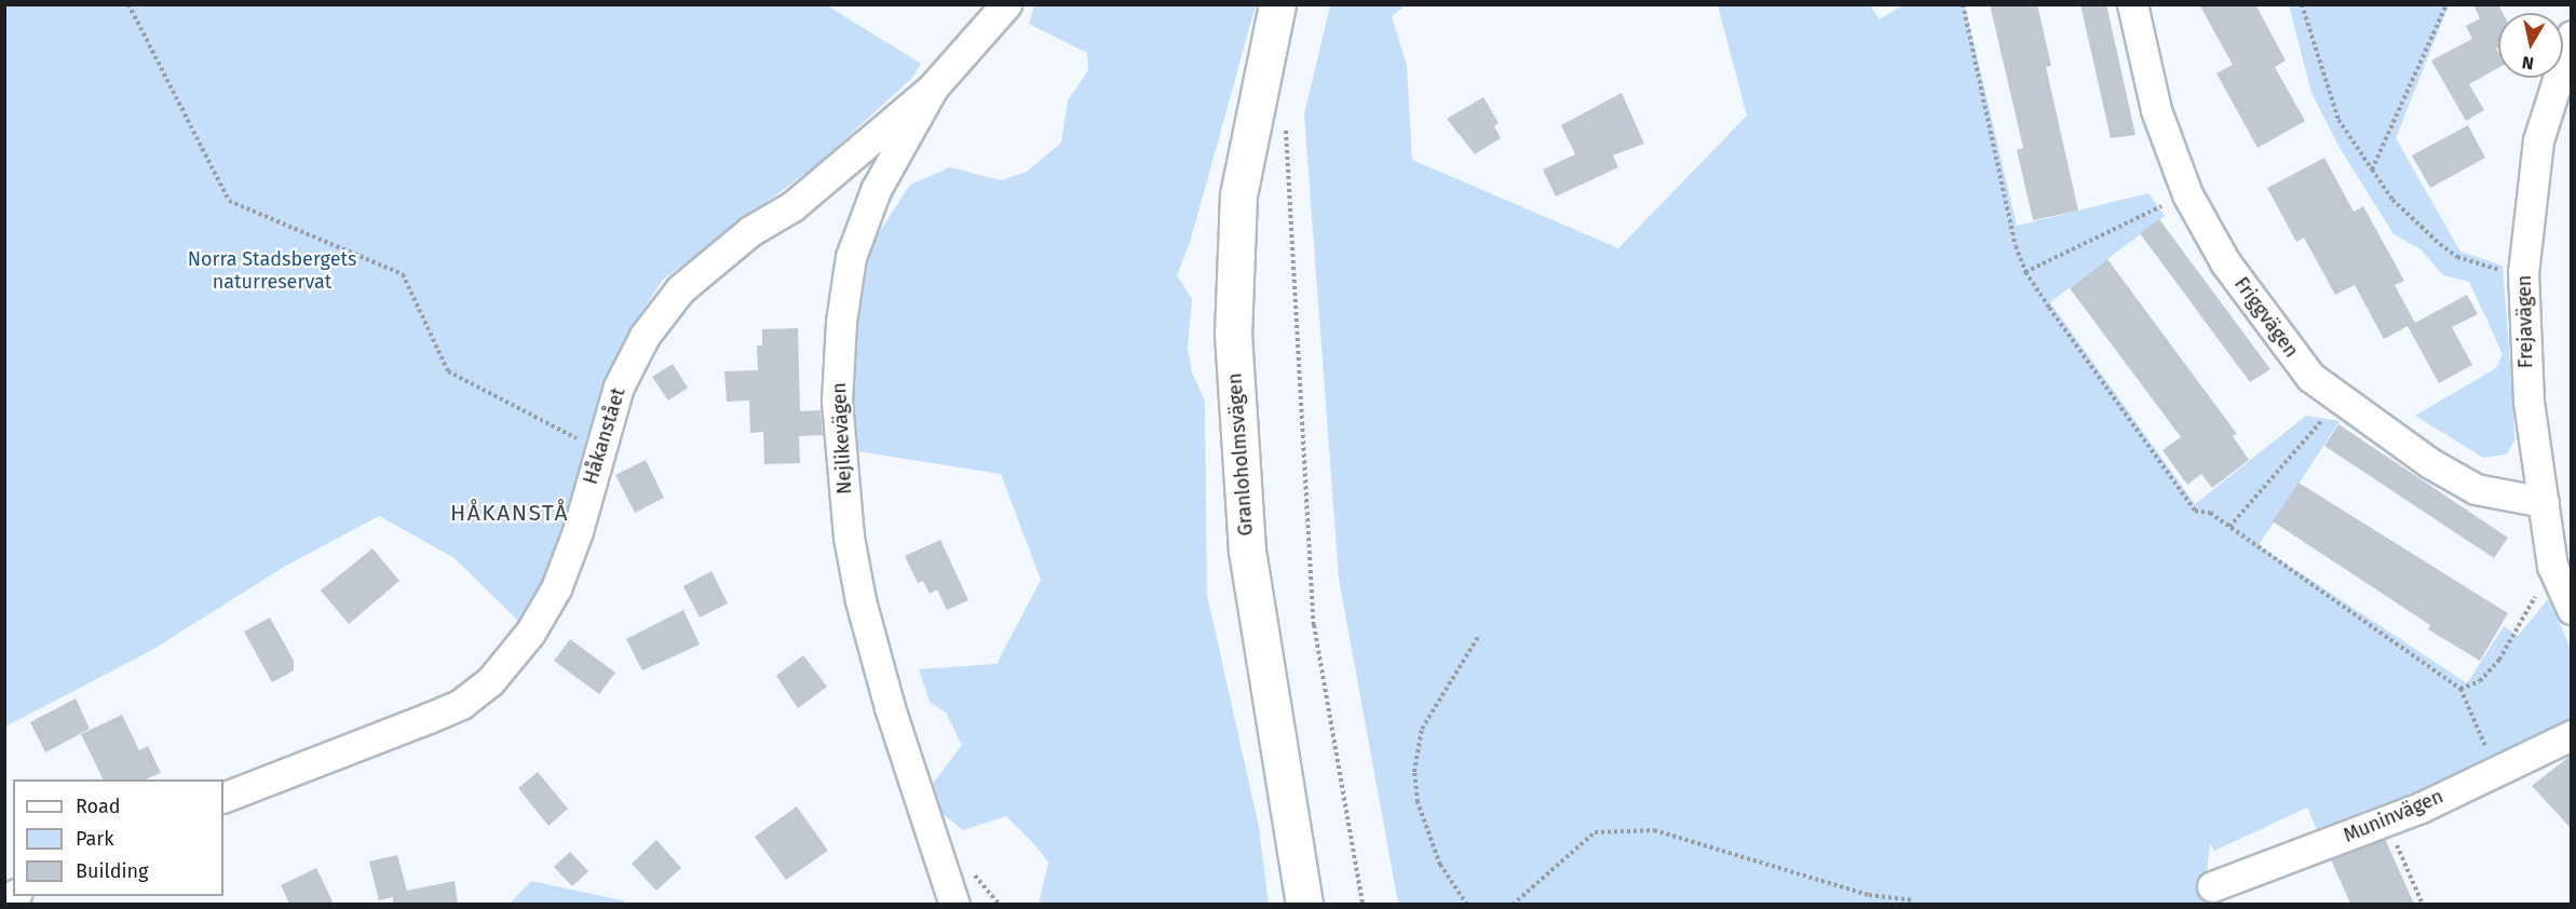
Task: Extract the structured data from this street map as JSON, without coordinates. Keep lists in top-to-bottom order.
{
  "streets": {
    "street": [
      "Friggvägen",
      "Frejavägen",
      "Håkanstået",
      "Nejlikevägen",
      "Granloholmsvägen",
      "Muninvägen"
    ]
  },
  "crossings": [
    ["Friggvägen", "Frejavägen"],
    ["Håkanstået", "Nejlikevägen"]
  ],
  "districts": ["HÅKANSTÅ"],
  "parks": ["Norra Stadsbergets naturreservat"],
  "legend": ["Road", "Park", "Building"],
  "north": "bottom"
}
